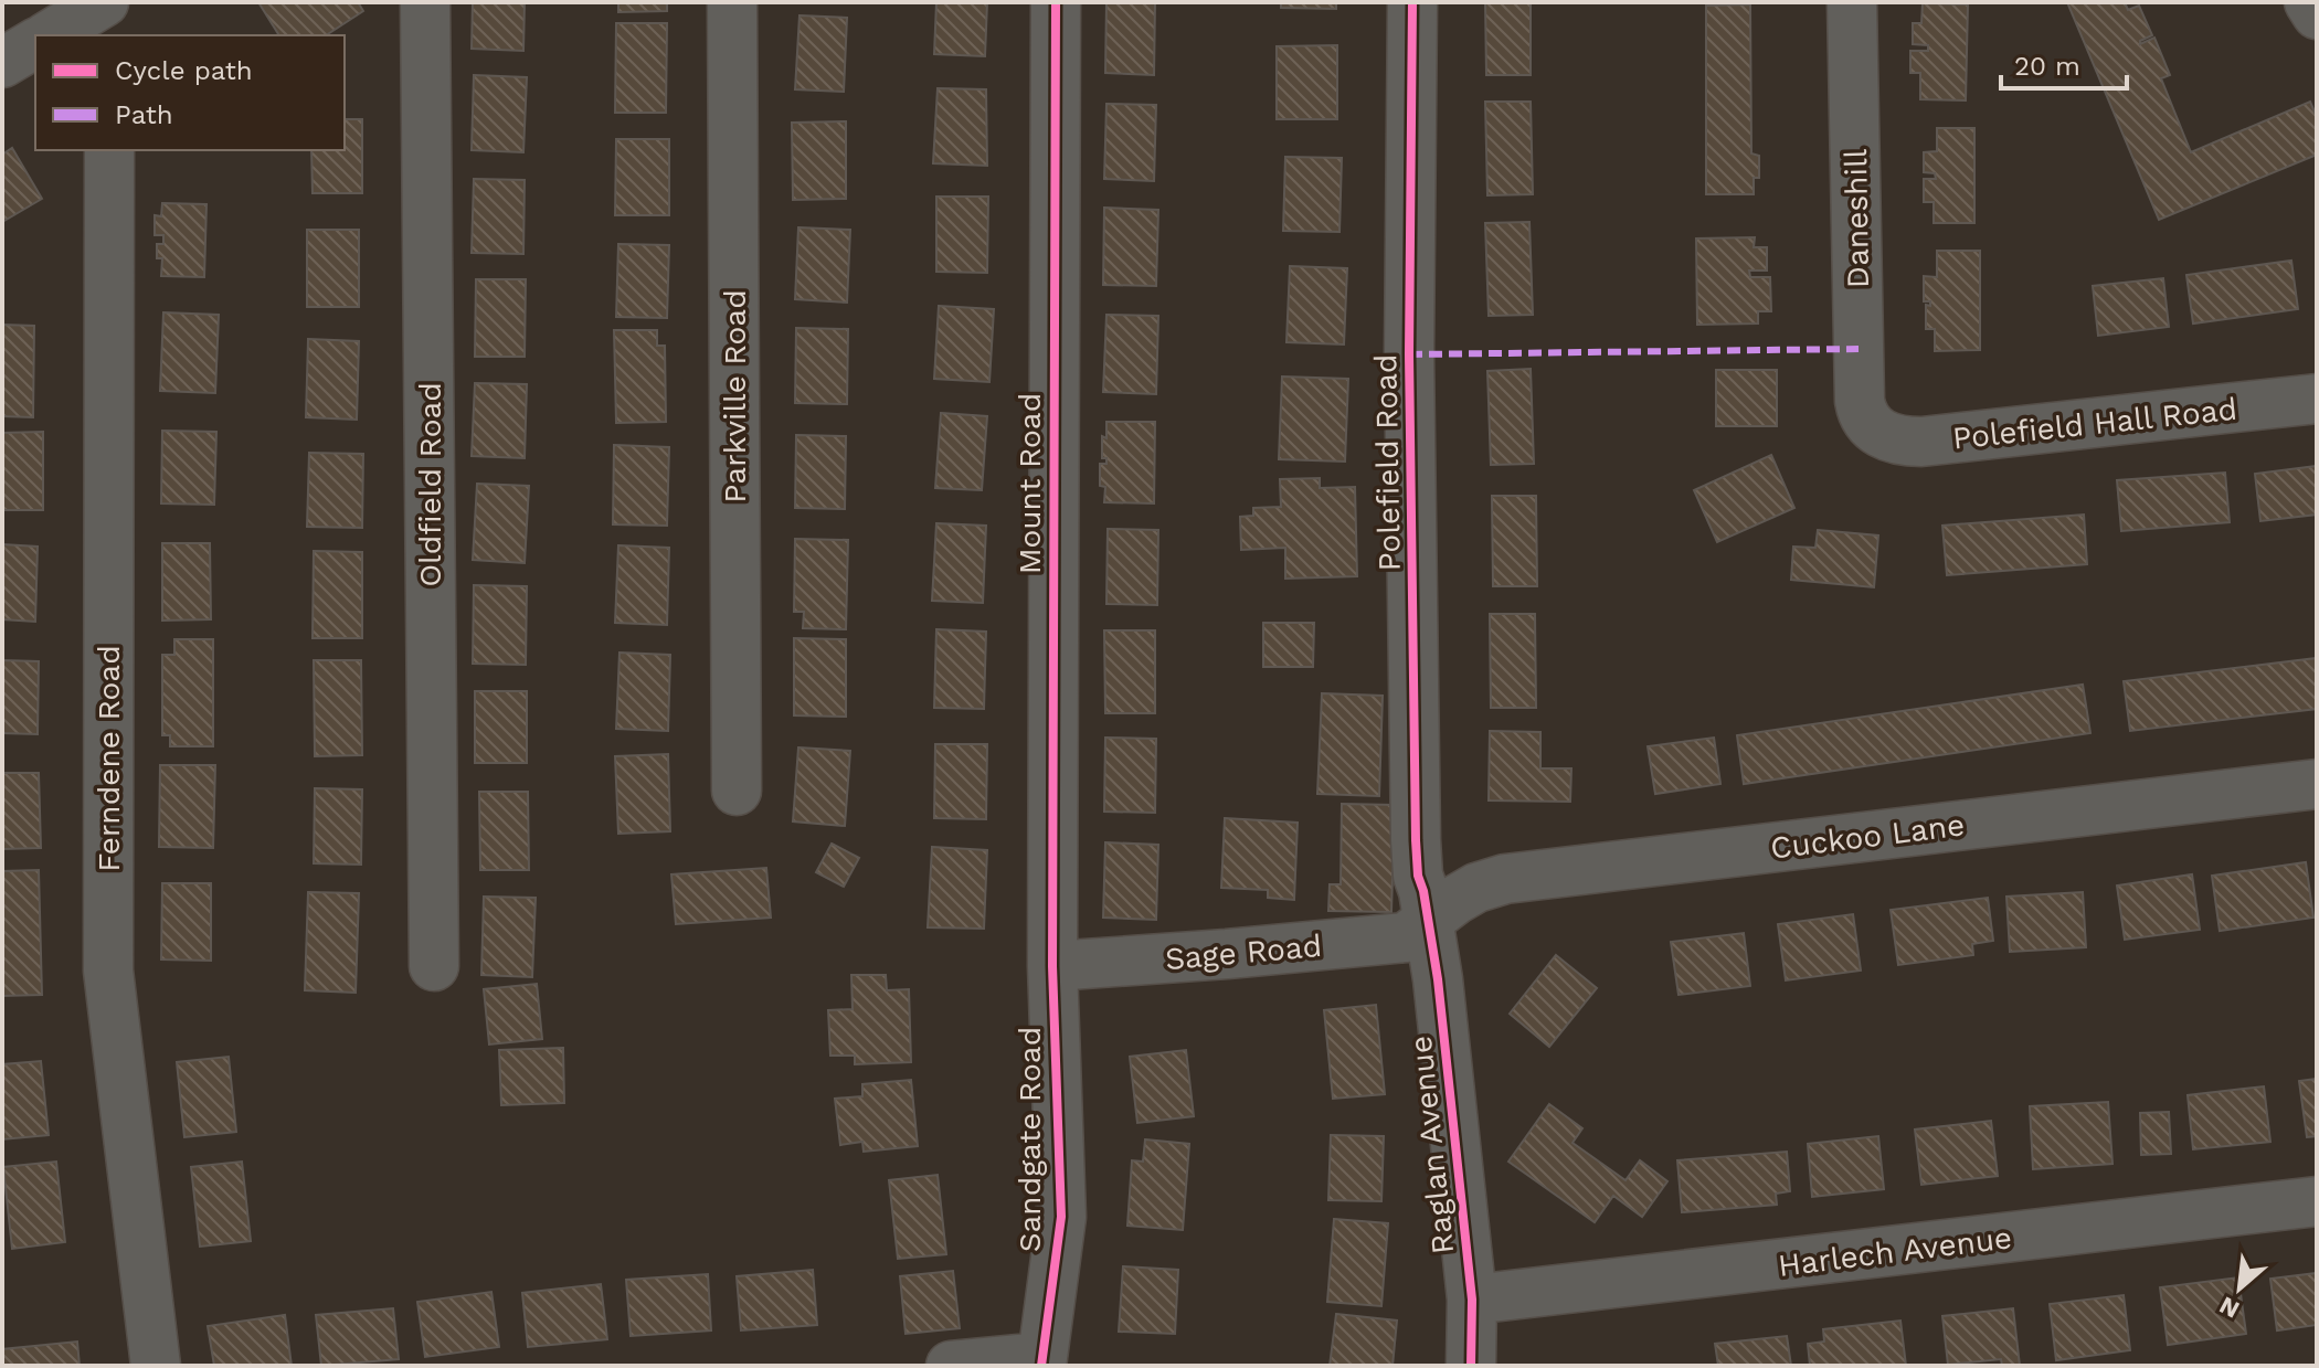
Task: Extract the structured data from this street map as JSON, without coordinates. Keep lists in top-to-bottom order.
{
  "streets": {
    "street": [
      "Daneshill",
      "Parkville Road",
      "Polefield Hall Road",
      "Polefield Road",
      "Mount Road",
      "Oldfield Road",
      "Ferndene Road",
      "Cuckoo Lane",
      "Sage Road",
      "Sandgate Road",
      "Raglan Avenue",
      "Harlech Avenue"
    ]
  },
  "crossings": [
    ["Daneshill", "Polefield Hall Road"],
    ["Polefield Road", "Cuckoo Lane"],
    ["Polefield Road", "Sage Road"],
    ["Polefield Road", "Raglan Avenue"],
    ["Mount Road", "Sage Road"],
    ["Mount Road", "Sandgate Road"],
    ["Cuckoo Lane", "Sage Road"],
    ["Cuckoo Lane", "Raglan Avenue"],
    ["Sage Road", "Sandgate Road"],
    ["Sage Road", "Raglan Avenue"],
    ["Raglan Avenue", "Harlech Avenue"]
  ],
  "legend": ["Cycle path", "Path"],
  "scale_bar": "20 m",
  "north": "bottom left"
}
